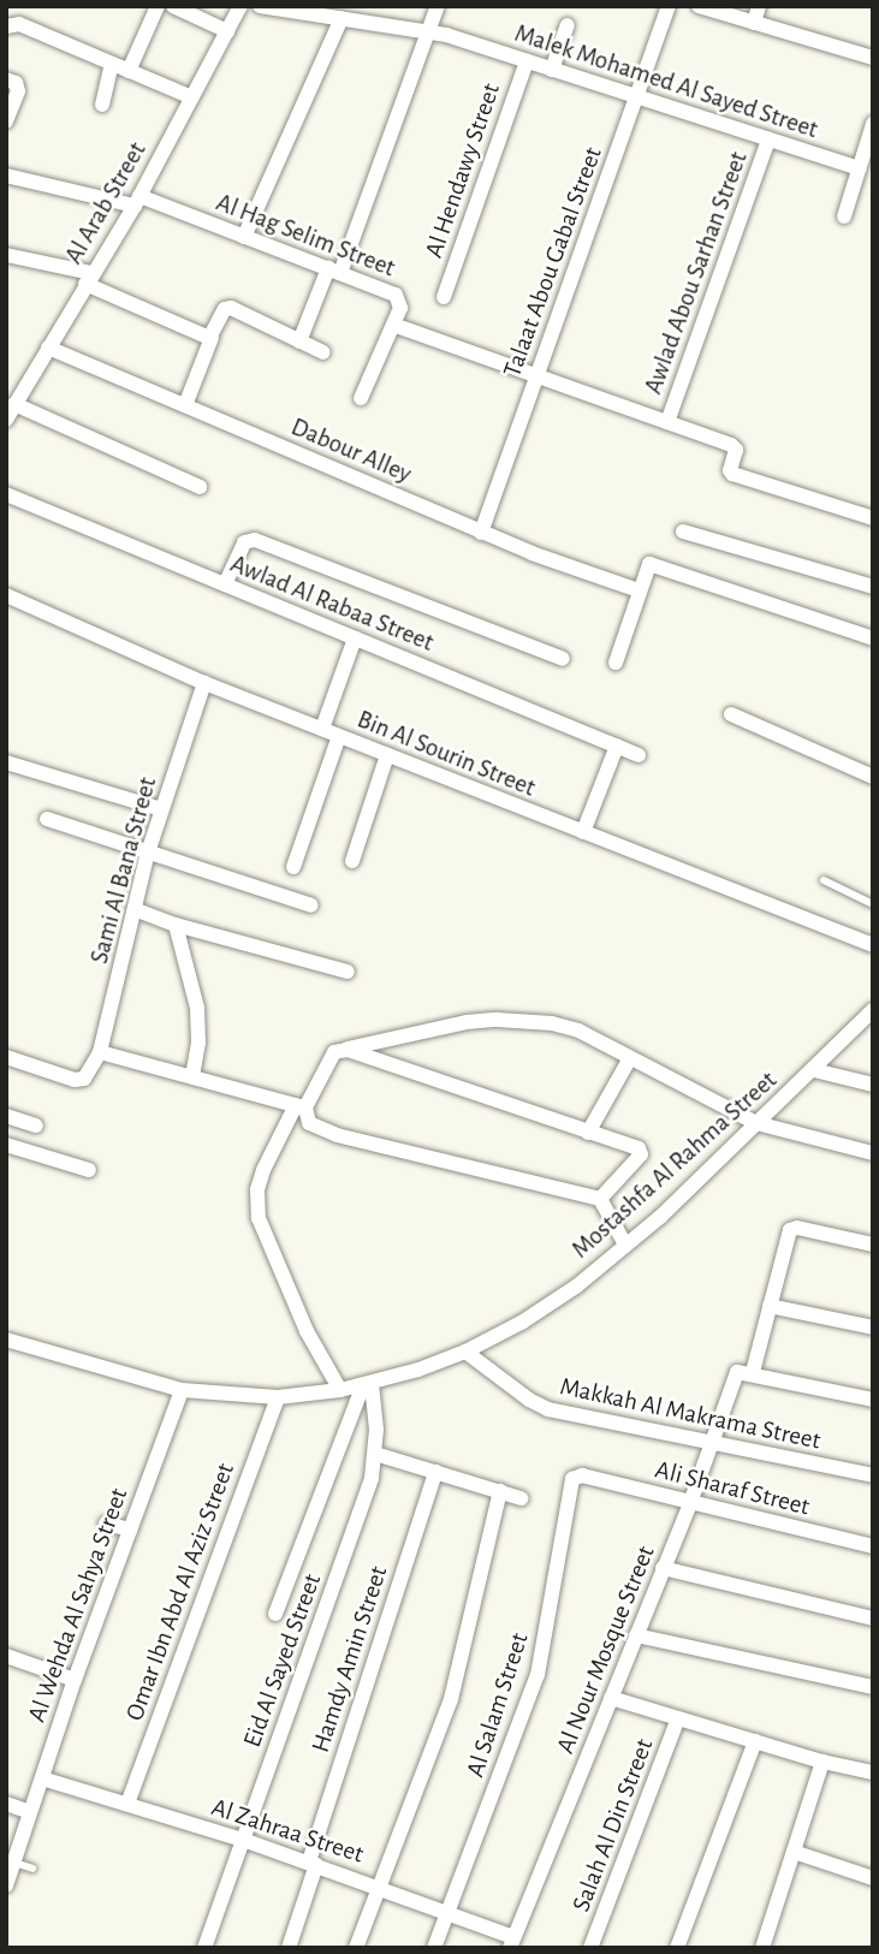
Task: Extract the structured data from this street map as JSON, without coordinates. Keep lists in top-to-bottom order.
{
  "streets": {
    "street": [
      "Malek Mohamed Al Sayed Street",
      "Al Hendawy Street",
      "Al Arab Street",
      "Al Hag Selim Street",
      "Talaat Abou Gabal Street",
      "Awlad Abou Sarhan Street",
      "Dabour Alley",
      "Awlad Al Rabaa Street",
      "Bin Al Sourin Street",
      "Sami Al Bana Street",
      "Mostashfa Al Rahma Street",
      "Makkah Al Makrama Street",
      "Ali Sharaf Street",
      "Omar Ibn Abd Al Aziz Street",
      "Al Wehda Al Sahya Street",
      "Al Nour Mosque Street",
      "Hamdy Amin Street",
      "Eid Al Sayed Street",
      "Al Salam Street",
      "Salah Al Din Street",
      "Al Zahraa Street"
    ]
  },
  "crossings": [
    ["Malek Mohamed Al Sayed Street", "Al Hendawy Street"],
    ["Malek Mohamed Al Sayed Street", "Talaat Abou Gabal Street"],
    ["Malek Mohamed Al Sayed Street", "Awlad Abou Sarhan Street"],
    ["Al Arab Street", "Al Hag Selim Street"],
    ["Al Arab Street", "Dabour Alley"],
    ["Talaat Abou Gabal Street", "Dabour Alley"],
    ["Bin Al Sourin Street", "Sami Al Bana Street"],
    ["Mostashfa Al Rahma Street", "Makkah Al Makrama Street"],
    ["Mostashfa Al Rahma Street", "Omar Ibn Abd Al Aziz Street"],
    ["Mostashfa Al Rahma Street", "Al Wehda Al Sahya Street"],
    ["Mostashfa Al Rahma Street", "Eid Al Sayed Street"],
    ["Makkah Al Makrama Street", "Al Nour Mosque Street"],
    ["Ali Sharaf Street", "Al Nour Mosque Street"],
    ["Ali Sharaf Street", "Al Salam Street"],
    ["Omar Ibn Abd Al Aziz Street", "Al Zahraa Street"],
    ["Al Wehda Al Sahya Street", "Al Zahraa Street"],
    ["Al Nour Mosque Street", "Al Zahraa Street"],
    ["Hamdy Amin Street", "Al Zahraa Street"],
    ["Eid Al Sayed Street", "Al Zahraa Street"],
    ["Al Salam Street", "Al Zahraa Street"]
  ]
}
